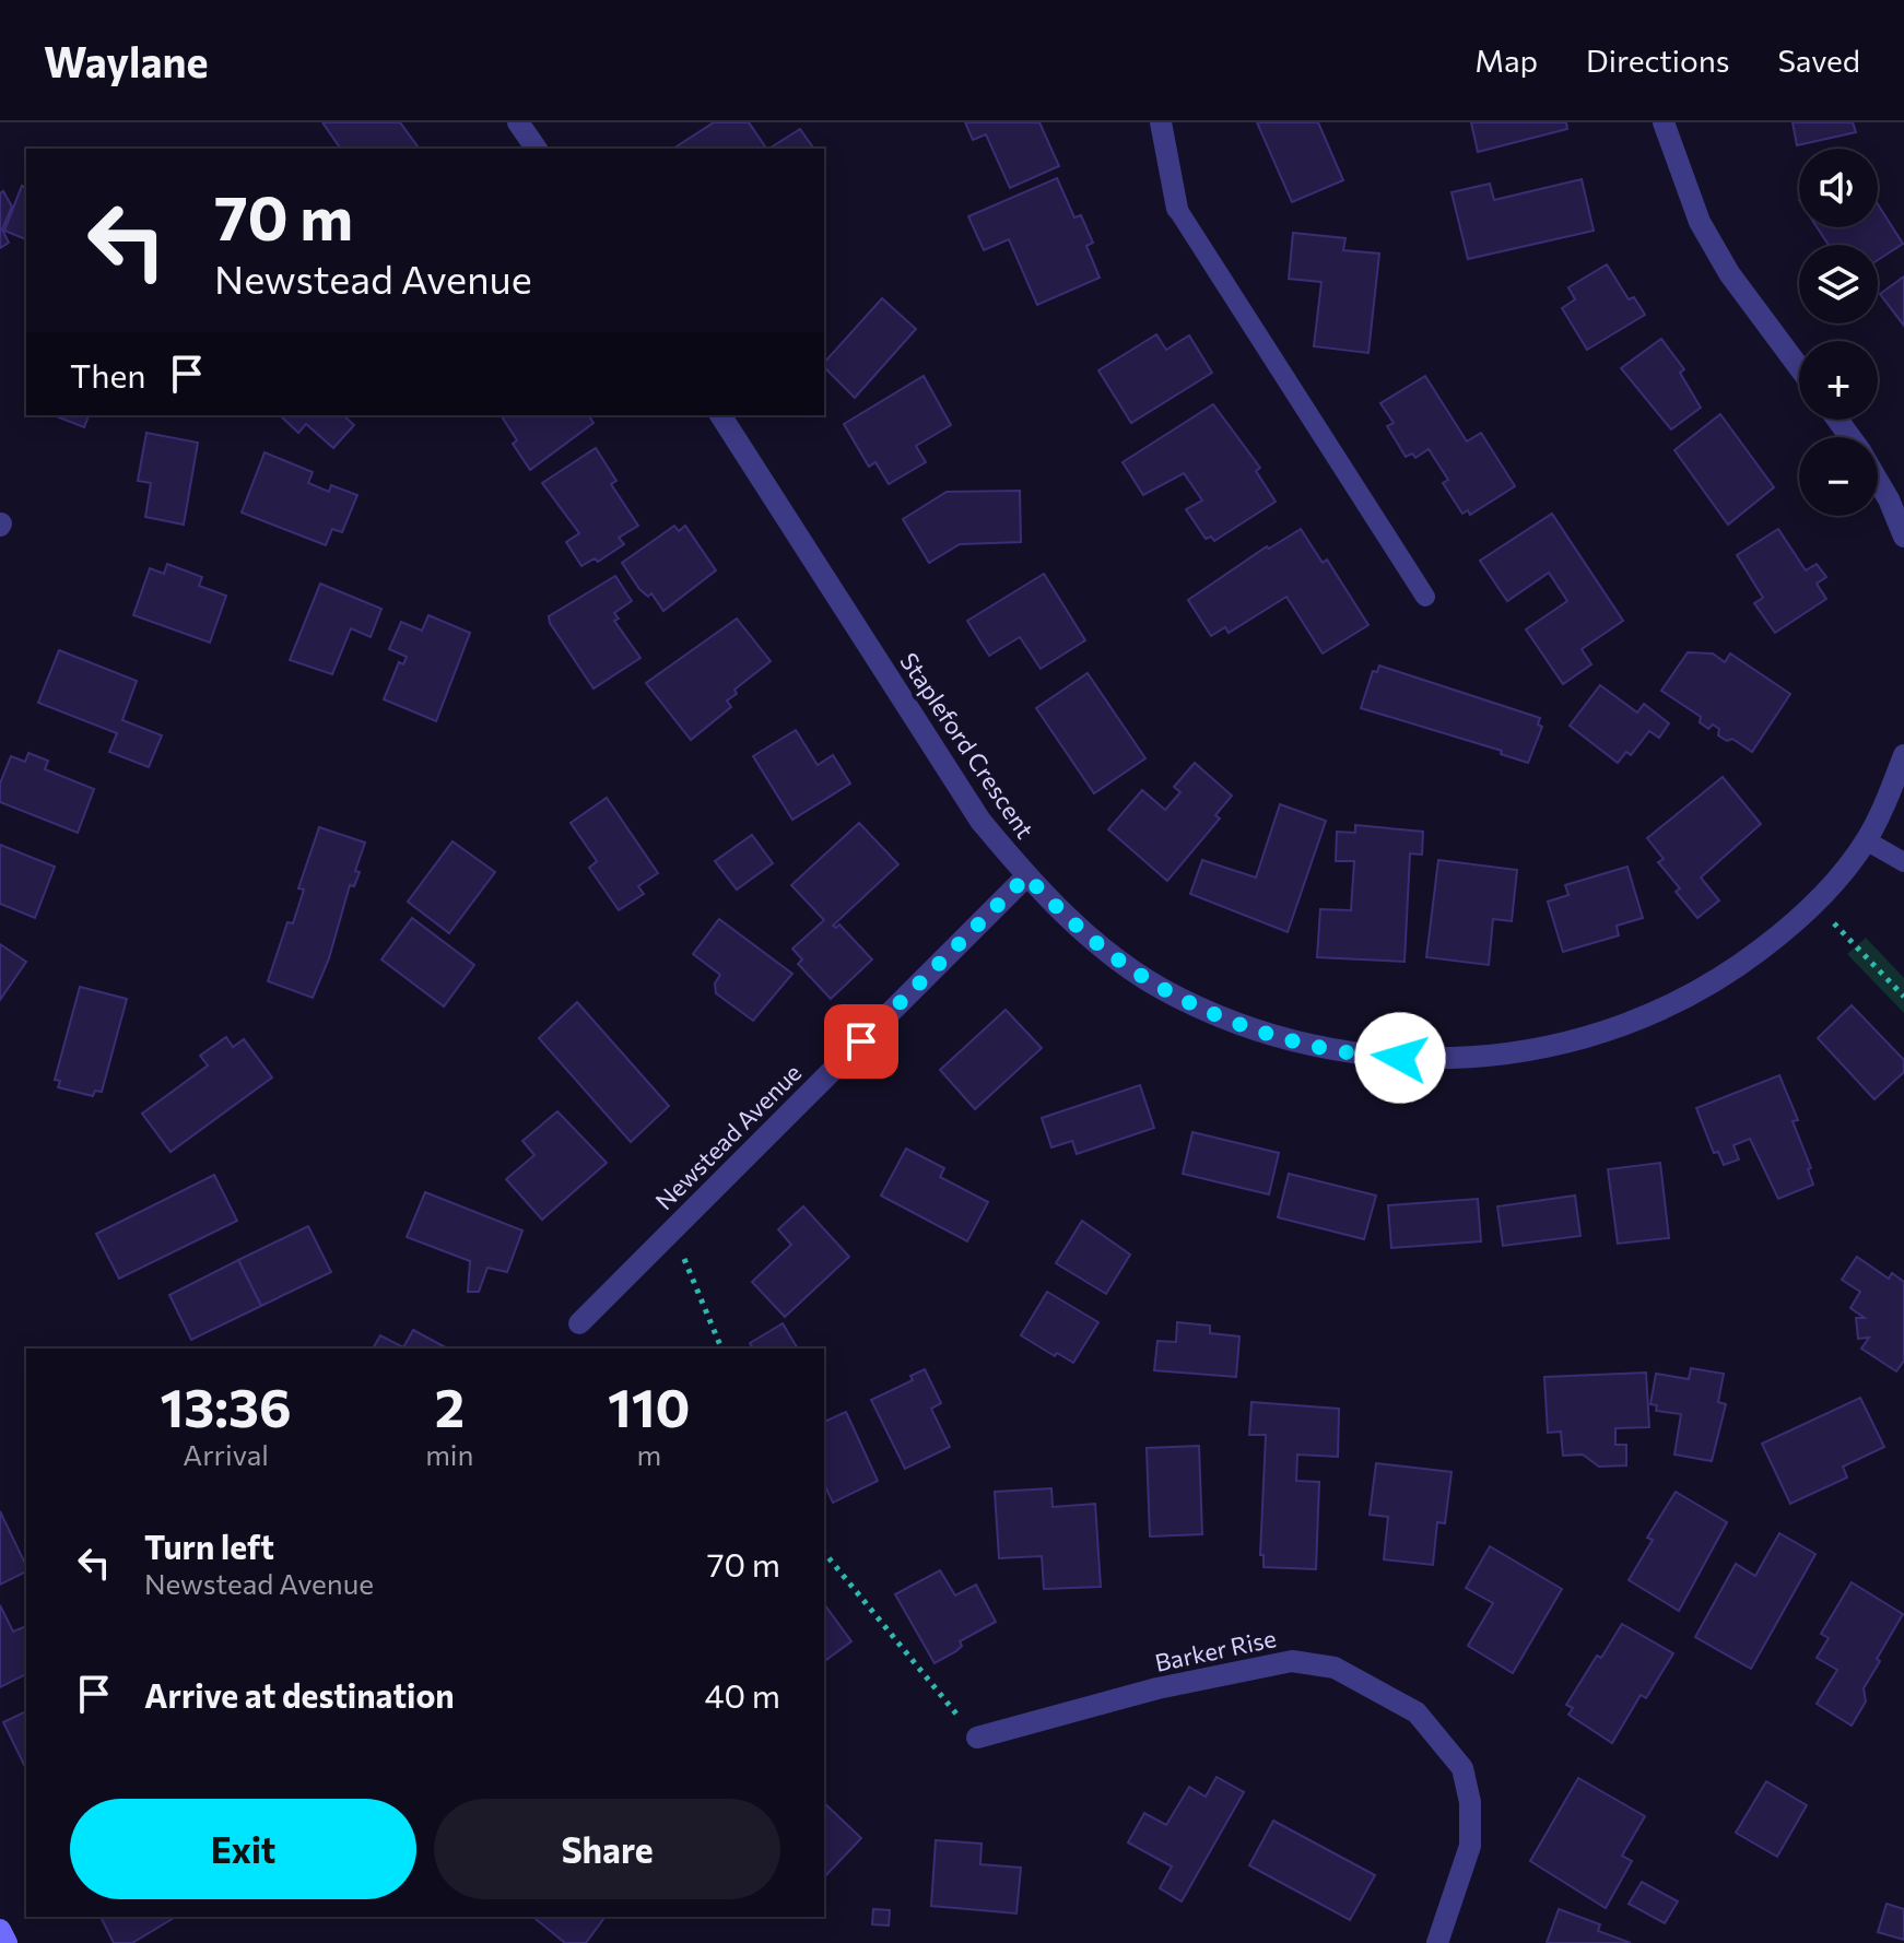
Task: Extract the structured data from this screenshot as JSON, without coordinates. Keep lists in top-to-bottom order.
{
  "streets": {
    "street": ["Stapleford Crescent", "Newstead Avenue", "Barker Rise"]
  },
  "crossings": [
    ["Stapleford Crescent", "Newstead Avenue"]
  ],
  "page": {
    "header": "Waylane",
    "nav": ["Map", "Directions", "Saved"],
    "map_buttons": ["+", "−"],
    "turn": ["70 m", "Newstead Avenue"],
    "then": "Then",
    "eta": [
      "13:36",
      "Arrival",
      "2",
      "min",
      "110",
      "m"
    ],
    "list": [
      {
        "name": "Turn left",
        "note": "Newstead Avenue",
        "value": "70 m"
      },
      {
        "name": "Arrive at destination",
        "value": "40 m"
      }
    ],
    "buttons": ["Exit", "Share"]
  }
}
